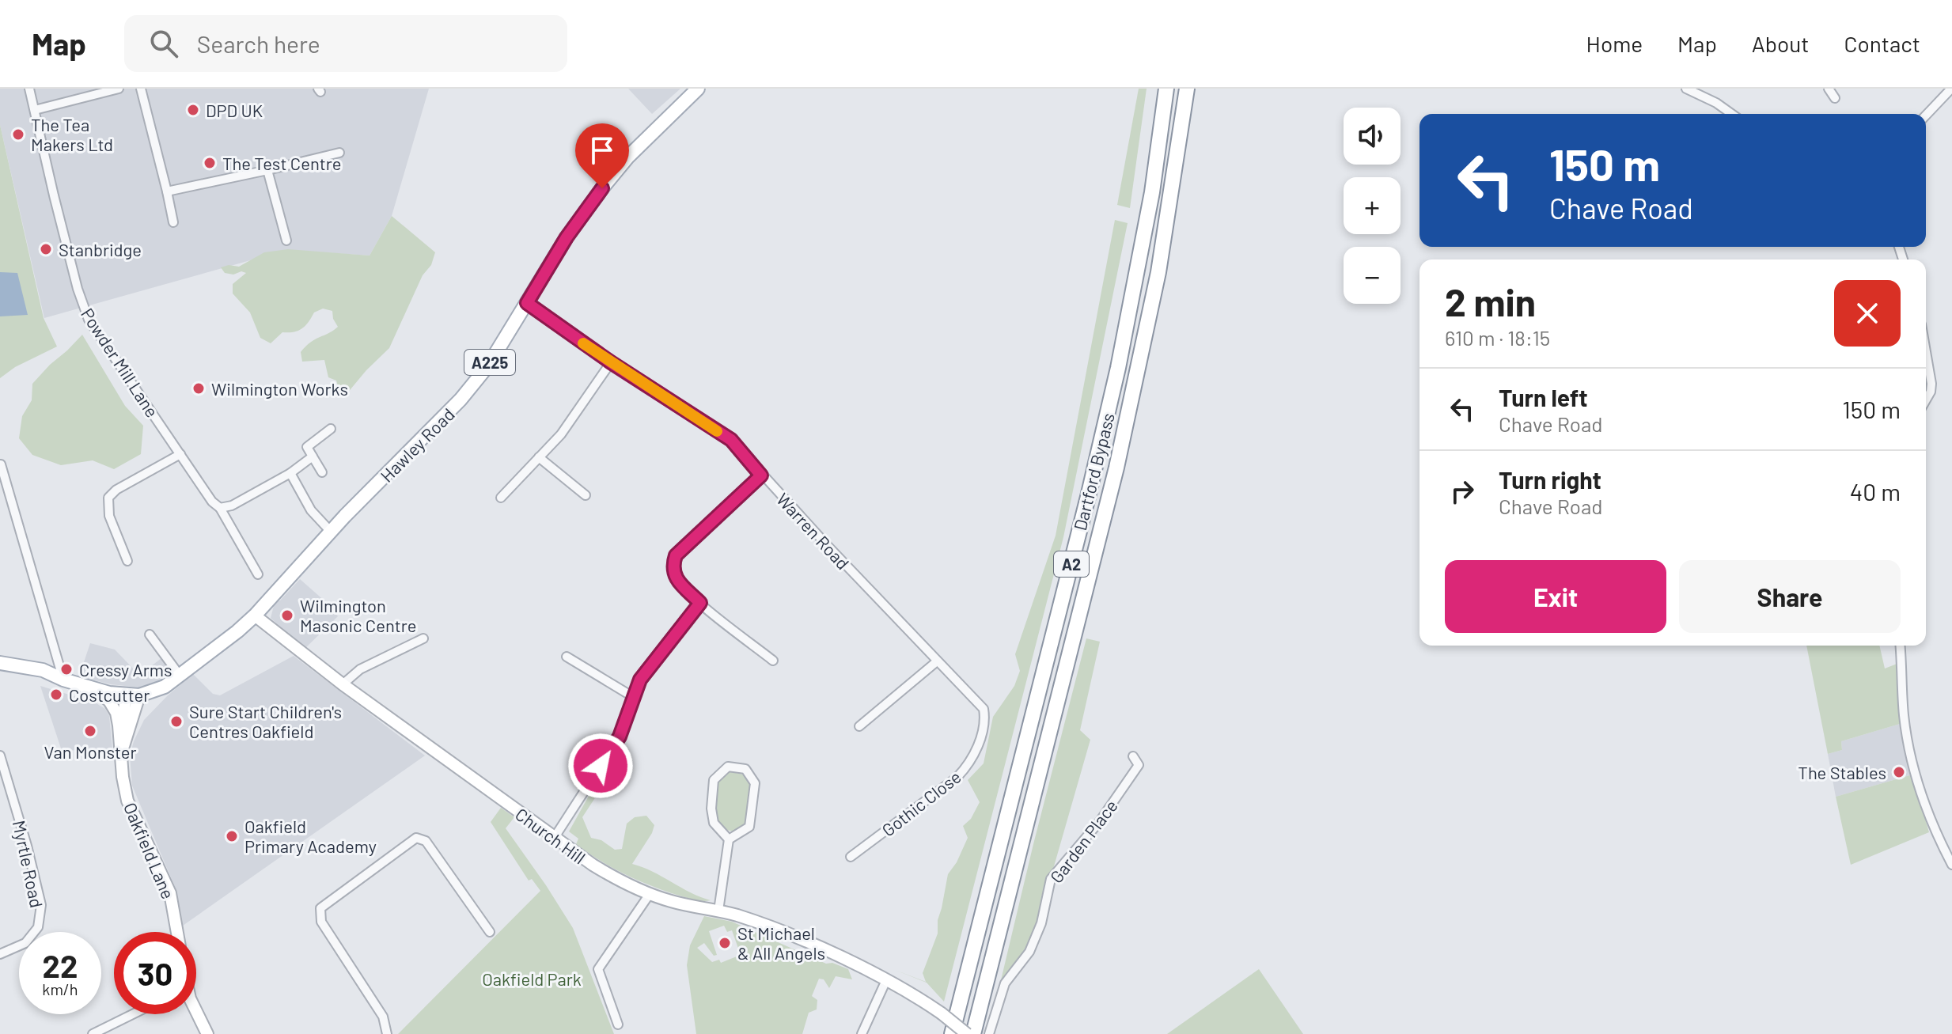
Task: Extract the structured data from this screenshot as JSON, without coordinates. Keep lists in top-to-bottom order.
{
  "streets": {
    "highway": ["Dartford Bypass", "A2"],
    "main road": [
      "A225",
      "Hawley Road",
      "Church Hill",
      "Oakfield Lane"
    ],
    "street": [
      "Powder Mill Lane",
      "Warren Road",
      "Gothic Close",
      "Garden Place",
      "Myrtle Road"
    ]
  },
  "crossings": [
    ["A225", "Hawley Road"],
    ["Hawley Road", "Warren Road"],
    ["Hawley Road", "Church Hill"],
    ["Hawley Road", "Oakfield Lane"],
    ["Warren Road", "Gothic Close"]
  ],
  "parks": ["Oakfield Park"],
  "places": [
    "DPD UK",
    "The Tea Makers Ltd",
    "The Test Centre",
    "Stanbridge",
    "Wilmington Works",
    "Wilmington Masonic Centre",
    "Cressy Arms",
    "Costcutter",
    "Sure Start Children's Centres Oakfield",
    "Van Monster",
    "The Stables",
    "Oakfield Primary Academy",
    "St Michael & All Angels"
  ],
  "page": {
    "header": "Map",
    "search": "Search here",
    "nav": [
      "Home",
      "Map",
      "About",
      "Contact"
    ],
    "map_buttons": ["+", "−"],
    "turn": ["150 m", "Chave Road"],
    "heading": ["2 min", "610 m · 18:15"],
    "list": [
      {
        "name": "Turn left",
        "note": "Chave Road",
        "value": "150 m"
      },
      {
        "name": "Turn right",
        "note": "Chave Road",
        "value": "40 m"
      }
    ],
    "buttons": ["Exit", "Share"],
    "speed": "22 km/h",
    "limit": "30"
  }
}
